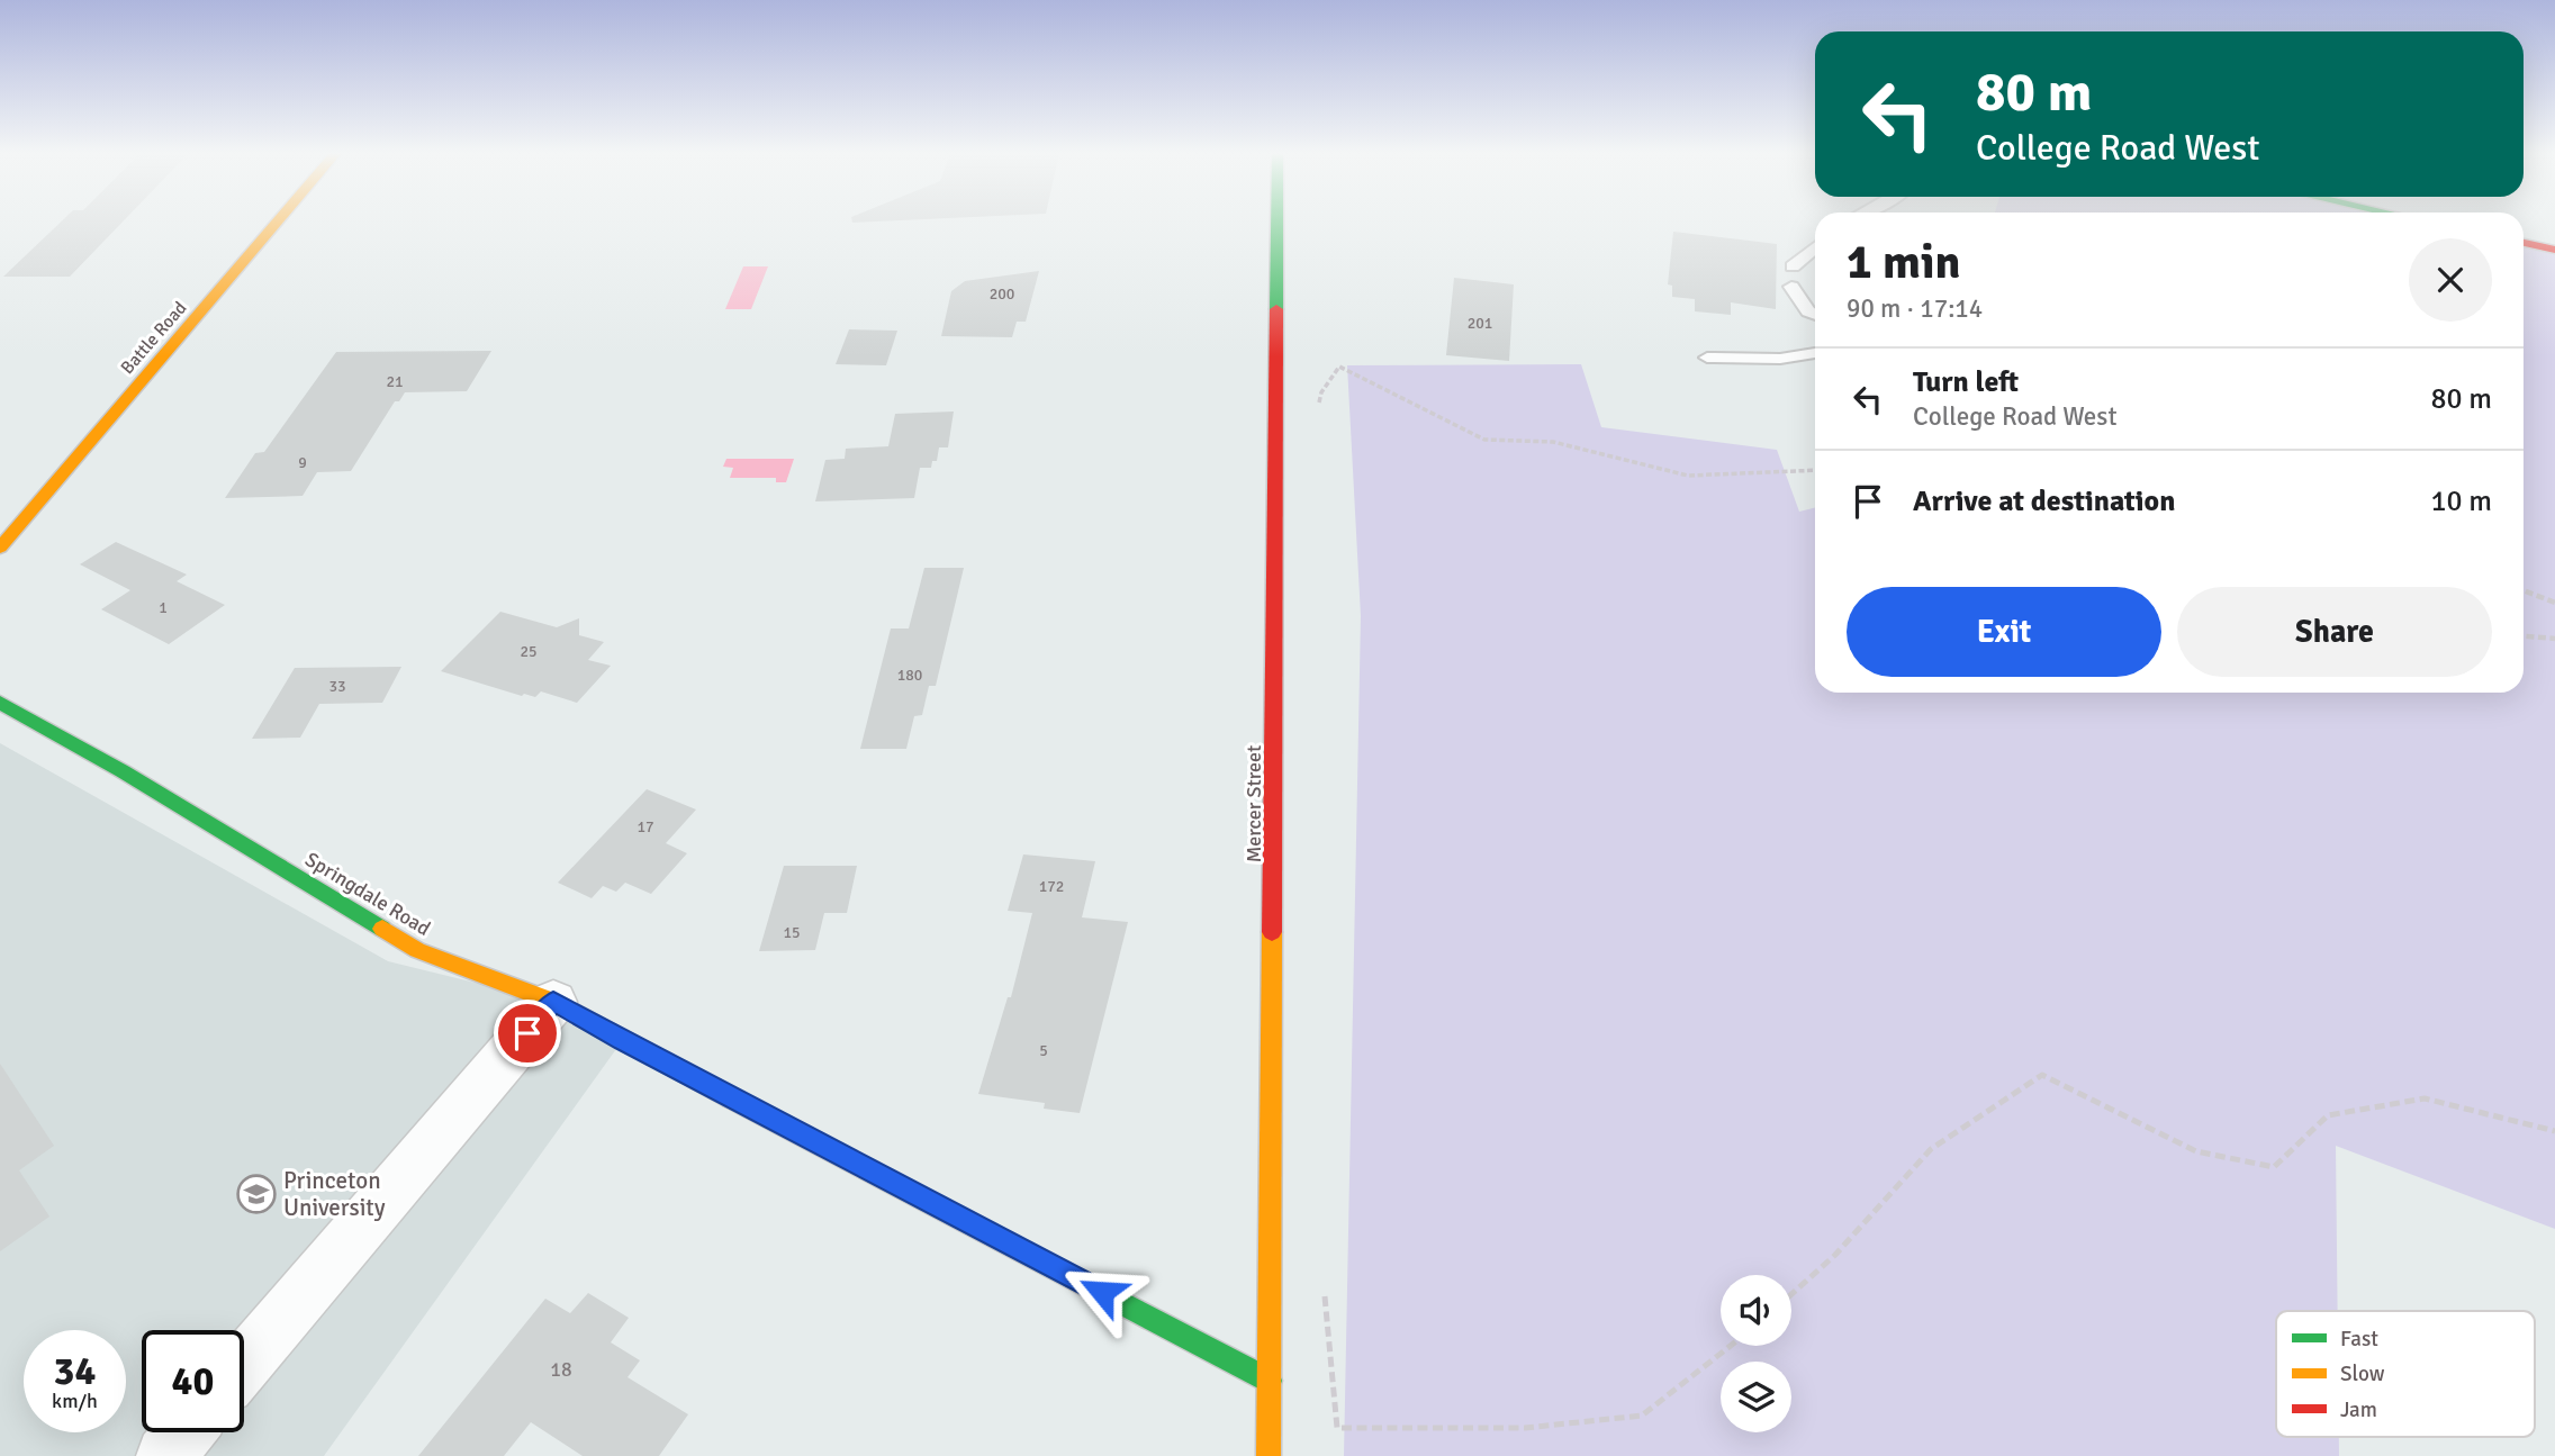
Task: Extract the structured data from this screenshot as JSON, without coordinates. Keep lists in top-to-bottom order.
{
  "streets": {
    "street": ["Battle Road", "Mercer Street", "Springdale Road"]
  },
  "crossings": [
    ["Mercer Street", "Springdale Road"]
  ],
  "places": {
    "school or university": ["Princeton University"]
  },
  "house_numbers": [
    "200",
    "201",
    "21",
    "9",
    "1",
    "25",
    "180",
    "33",
    "17",
    "172",
    "15",
    "5",
    "18"
  ],
  "legend": ["Fast", "Slow", "Jam"],
  "page": {
    "turn": ["80 m", "College Road West"],
    "heading": ["1 min", "90 m · 17:14"],
    "list": [
      {
        "name": "Turn left",
        "note": "College Road West",
        "value": "80 m"
      },
      {
        "name": "Arrive at destination",
        "value": "10 m"
      }
    ],
    "buttons": ["Exit", "Share"],
    "speed": "34 km/h",
    "limit": "40"
  }
}
